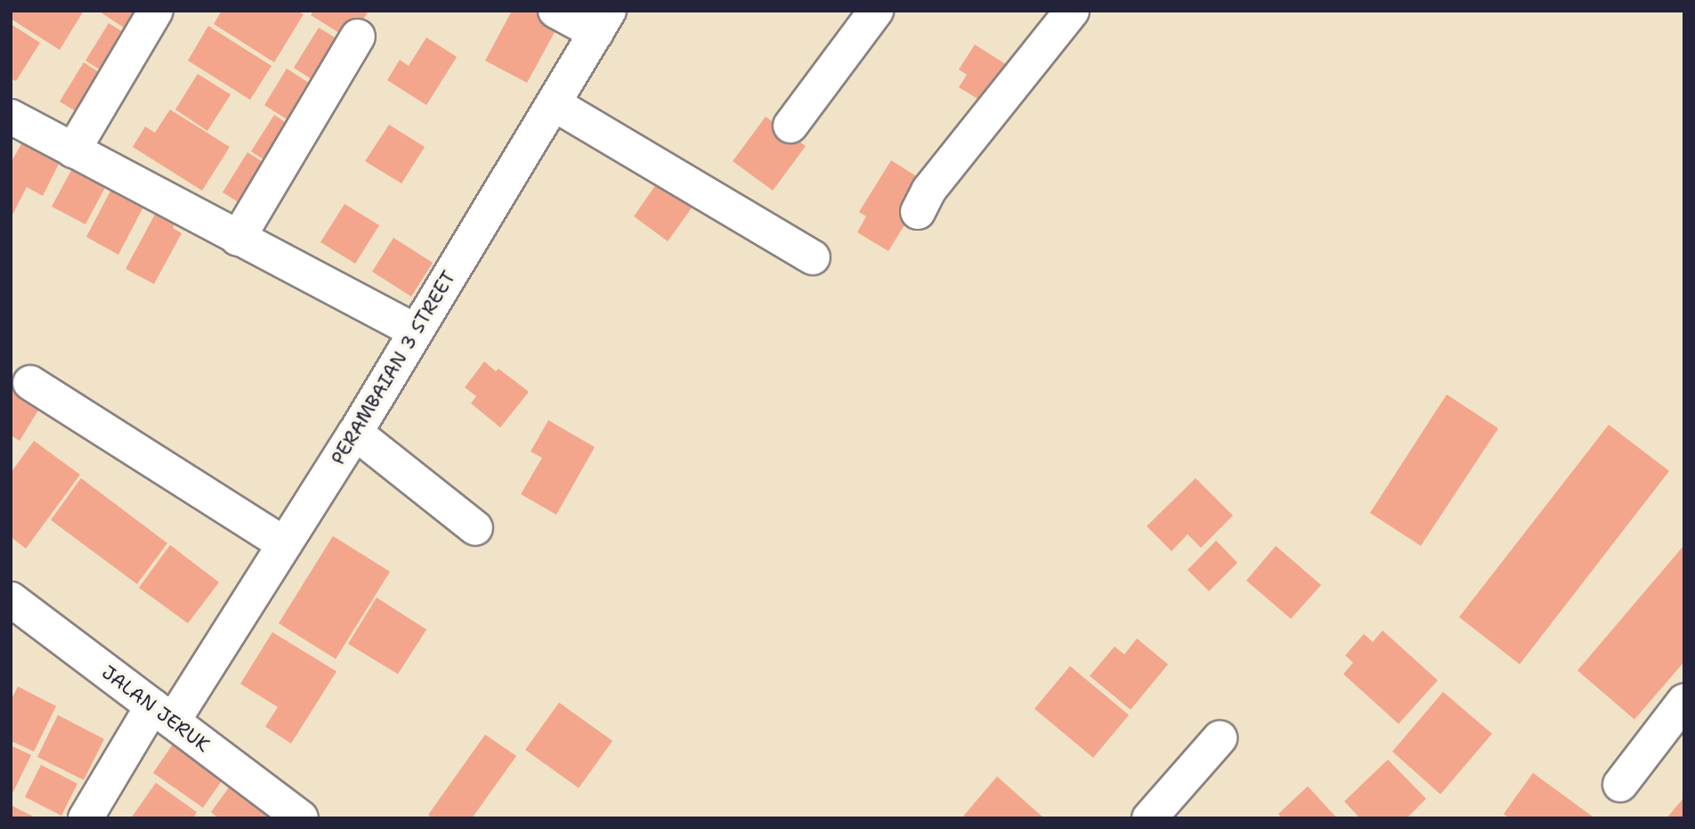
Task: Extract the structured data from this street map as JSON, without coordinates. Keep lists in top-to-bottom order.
{
  "streets": {
    "street": ["PERAMBAIAN 3 STREET", "JALAN JERUK"]
  },
  "crossings": [
    ["PERAMBAIAN 3 STREET", "JALAN JERUK"]
  ]
}
